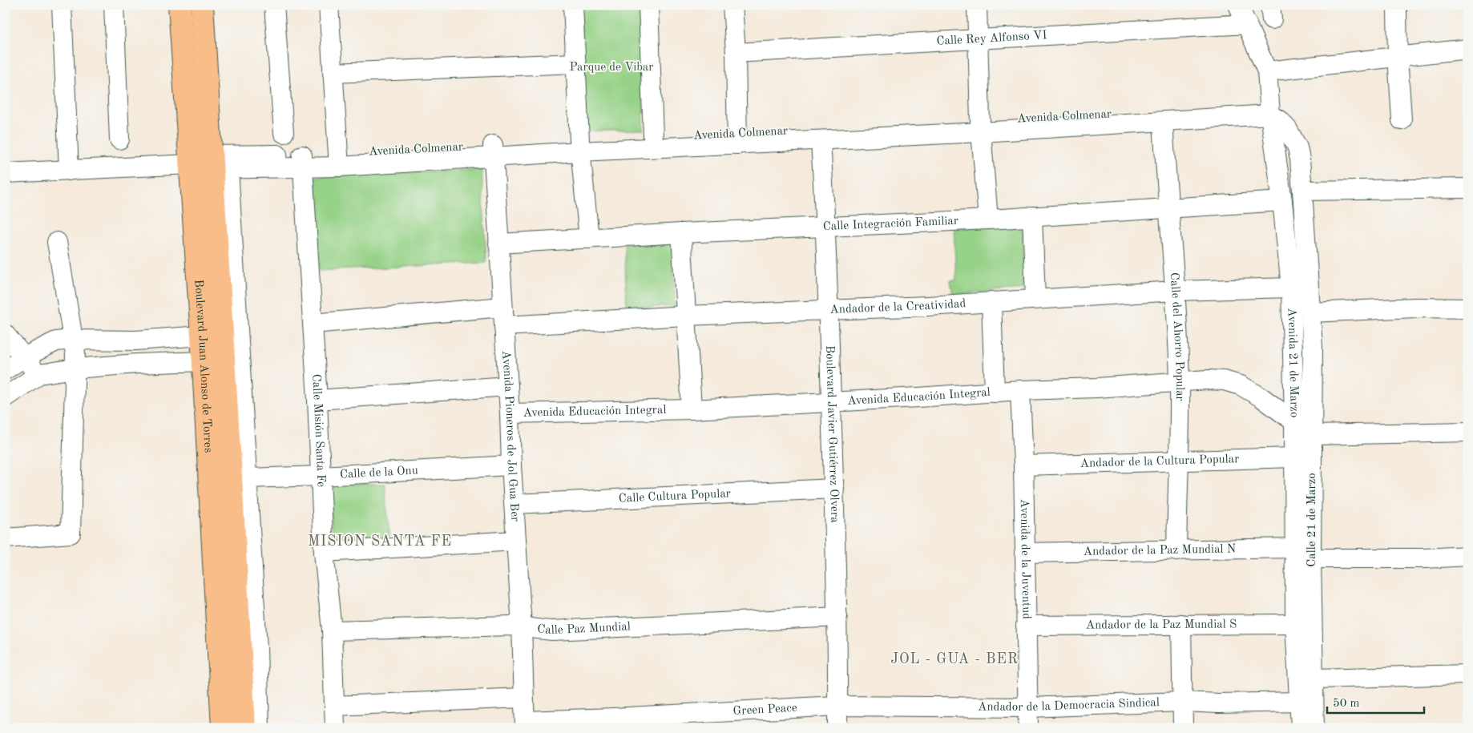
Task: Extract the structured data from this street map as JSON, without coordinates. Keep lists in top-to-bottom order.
{
  "streets": {
    "main road": ["Boulevard Juan Alonso de Torres"],
    "street": [
      "Calle Rey Alfonso VI",
      "Avenida Colmenar",
      "Calle Integración Familiar",
      "Andador de la Creatividad",
      "Calle del Ahorro Popular",
      "Avenida 21 de Marzo",
      "Avenida Educación Integral",
      "Calle Misión Santa Fe",
      "Boulevard Javier Gutiérrez Olvera",
      "Avenida Pioneros de Jol Gua Ber",
      "Andador de la Cultura Popular",
      "Calle de la Onu",
      "Calle Cultura Popular",
      "Calle 21 de Marzo",
      "Andador de la Paz Mundial N",
      "Avenida de la Juventud",
      "Andador de la Paz Mundial S",
      "Calle Paz Mundial",
      "Andador de la Democracia Sindical",
      "Green Peace"
    ]
  },
  "crossings": [
    ["Calle Rey Alfonso VI", "Avenida 21 de Marzo"],
    ["Avenida Colmenar", "Calle del Ahorro Popular"],
    ["Avenida Colmenar", "Avenida 21 de Marzo"],
    ["Avenida Colmenar", "Boulevard Juan Alonso de Torres"],
    ["Avenida Colmenar", "Calle Misión Santa Fe"],
    ["Avenida Colmenar", "Boulevard Javier Gutiérrez Olvera"],
    ["Avenida Colmenar", "Avenida Pioneros de Jol Gua Ber"],
    ["Avenida Colmenar", "Calle 21 de Marzo"],
    ["Calle Integración Familiar", "Calle del Ahorro Popular"],
    ["Calle Integración Familiar", "Avenida 21 de Marzo"],
    ["Calle Integración Familiar", "Boulevard Javier Gutiérrez Olvera"],
    ["Calle Integración Familiar", "Avenida Pioneros de Jol Gua Ber"],
    ["Andador de la Creatividad", "Calle del Ahorro Popular"],
    ["Andador de la Creatividad", "Avenida 21 de Marzo"],
    ["Andador de la Creatividad", "Boulevard Javier Gutiérrez Olvera"],
    ["Andador de la Creatividad", "Avenida Pioneros de Jol Gua Ber"],
    ["Calle del Ahorro Popular", "Avenida Educación Integral"],
    ["Calle del Ahorro Popular", "Andador de la Cultura Popular"],
    ["Calle del Ahorro Popular", "Andador de la Paz Mundial N"],
    ["Avenida 21 de Marzo", "Avenida Educación Integral"],
    ["Avenida 21 de Marzo", "Andador de la Cultura Popular"],
    ["Avenida 21 de Marzo", "Calle 21 de Marzo"],
    ["Avenida 21 de Marzo", "Andador de la Paz Mundial N"],
    ["Avenida 21 de Marzo", "Andador de la Paz Mundial S"],
    ["Avenida 21 de Marzo", "Andador de la Democracia Sindical"],
    ["Avenida Educación Integral", "Boulevard Javier Gutiérrez Olvera"],
    ["Avenida Educación Integral", "Avenida Pioneros de Jol Gua Ber"],
    ["Avenida Educación Integral", "Calle 21 de Marzo"],
    ["Avenida Educación Integral", "Avenida de la Juventud"],
    ["Calle Misión Santa Fe", "Calle de la Onu"],
    ["Calle Misión Santa Fe", "Calle Paz Mundial"],
    ["Boulevard Javier Gutiérrez Olvera", "Calle Cultura Popular"],
    ["Boulevard Javier Gutiérrez Olvera", "Calle Paz Mundial"],
    ["Boulevard Javier Gutiérrez Olvera", "Andador de la Democracia Sindical"],
    ["Boulevard Javier Gutiérrez Olvera", "Green Peace"],
    ["Avenida Pioneros de Jol Gua Ber", "Calle de la Onu"],
    ["Avenida Pioneros de Jol Gua Ber", "Calle Cultura Popular"],
    ["Avenida Pioneros de Jol Gua Ber", "Calle Paz Mundial"],
    ["Avenida Pioneros de Jol Gua Ber", "Green Peace"],
    ["Andador de la Cultura Popular", "Avenida de la Juventud"],
    ["Andador de la Paz Mundial N", "Avenida de la Juventud"],
    ["Avenida de la Juventud", "Andador de la Paz Mundial S"],
    ["Avenida de la Juventud", "Andador de la Democracia Sindical"],
    ["Andador de la Democracia Sindical", "Green Peace"]
  ],
  "districts": ["MISION SANTA FE", "JOL - GUA - BER"],
  "parks": ["Parque de Vibar"],
  "scale_bar": "50 m"
}
